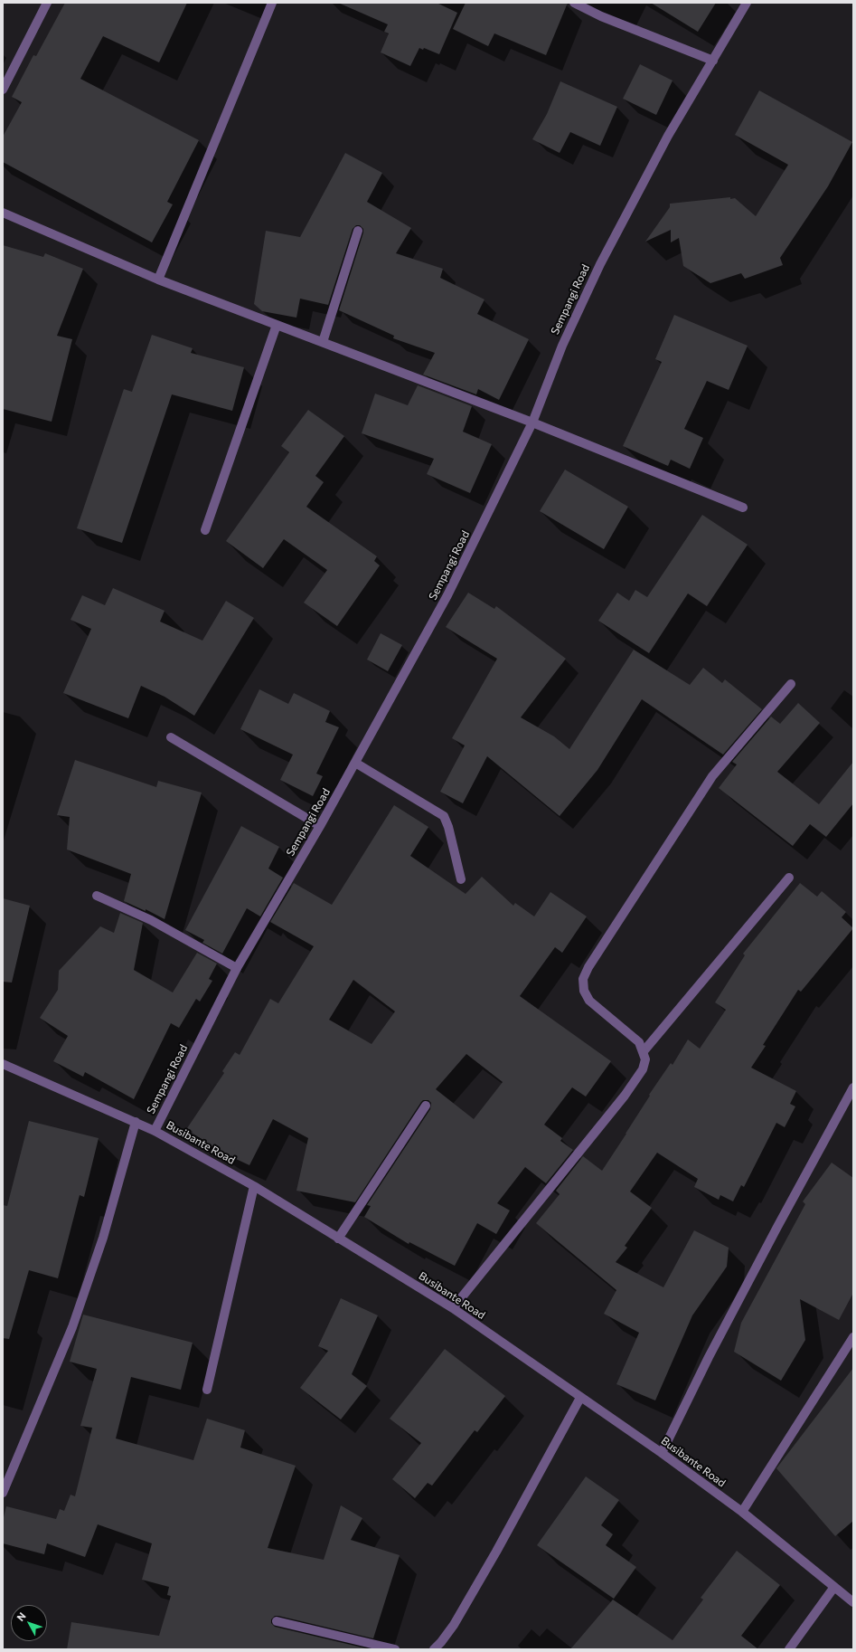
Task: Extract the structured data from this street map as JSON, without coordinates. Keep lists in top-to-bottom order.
{
  "streets": {
    "street": ["Sempangi Road", "Busibante Road"]
  },
  "crossings": [
    ["Sempangi Road", "Busibante Road"]
  ],
  "north": "top left"
}
